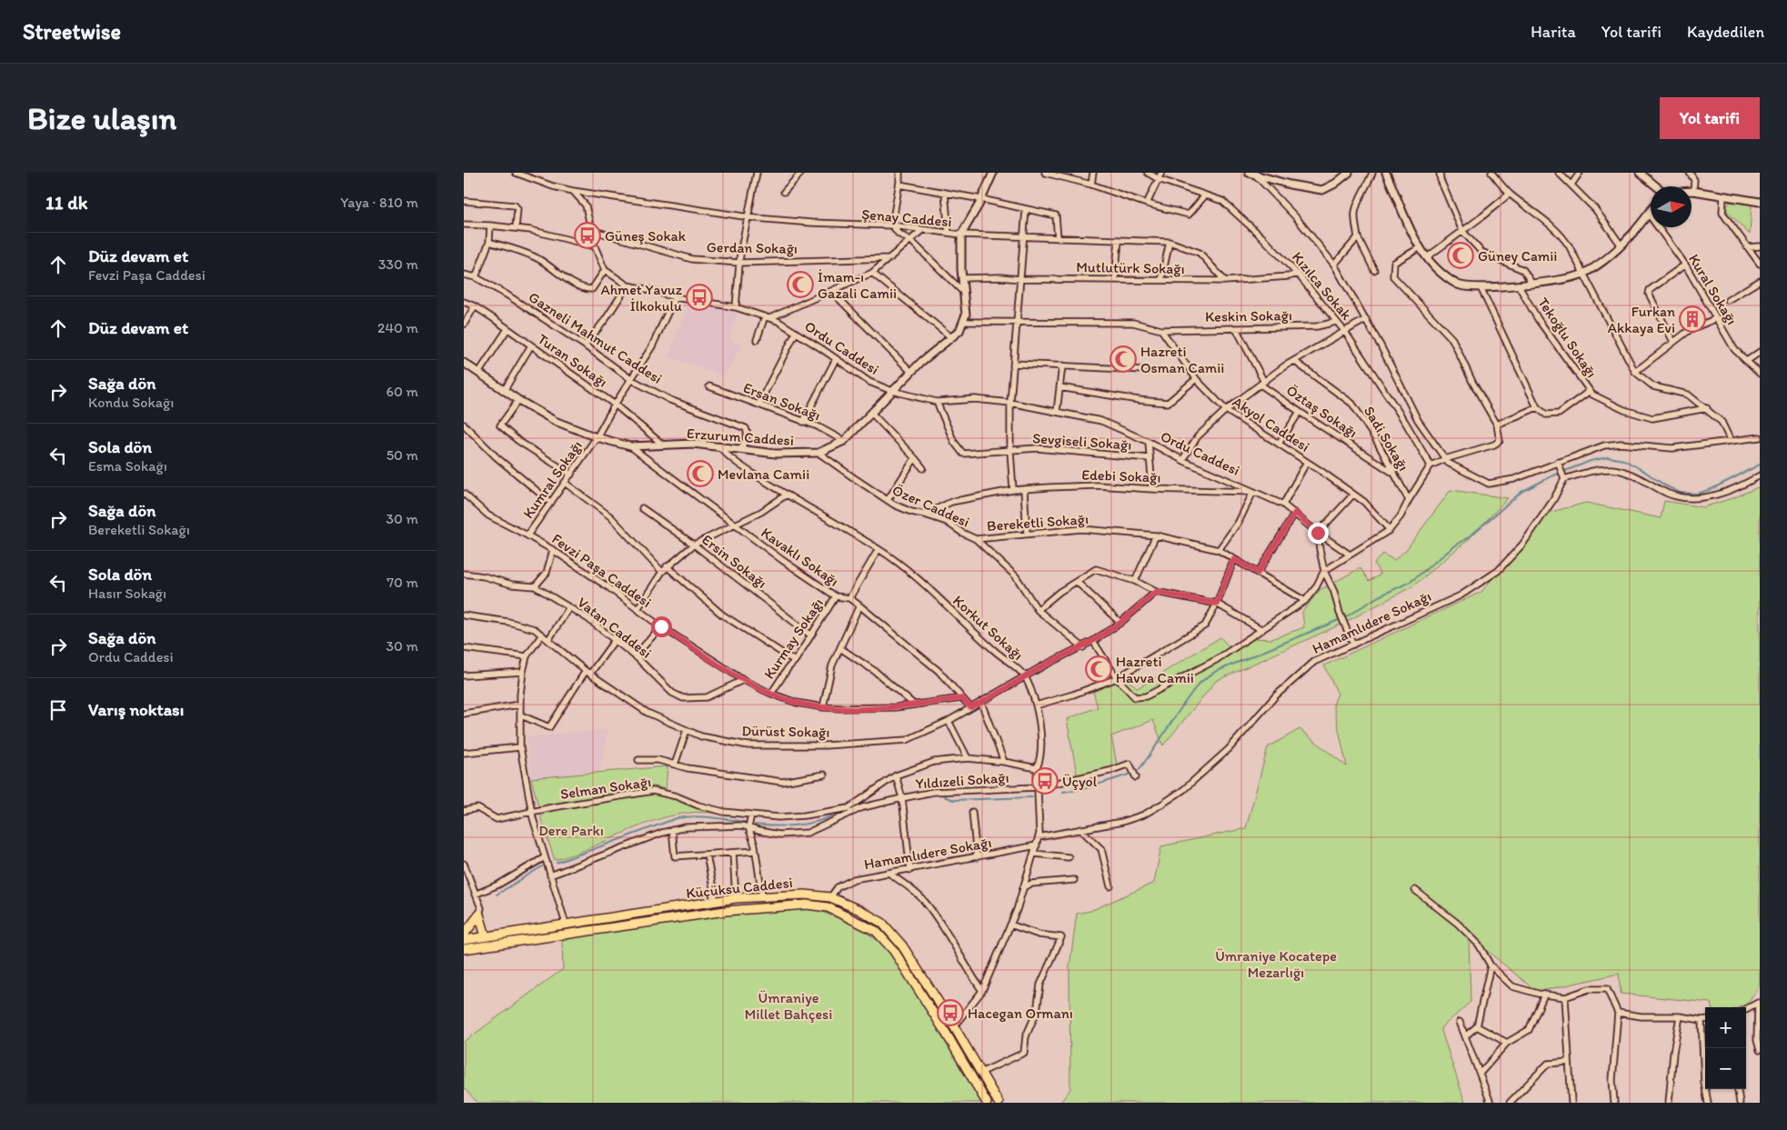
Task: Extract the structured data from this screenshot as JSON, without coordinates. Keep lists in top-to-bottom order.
{
  "streets": {
    "main road": ["Küçüksu Caddesi"],
    "street": [
      "Şenay Caddesi",
      "Gerdan Sokağı",
      "Mutlutürk Sokağı",
      "Kızılca Sokak",
      "Kural Sokağı",
      "Keskin Sokağı",
      "Gazneli Mahmut Caddesi",
      "Tekoğlu Sokağı",
      "Ordu Caddesi",
      "Turan Sokağı",
      "Ersan Sokağı",
      "Öztaş Sokağı",
      "Akyol Caddesi",
      "Erzurum Caddesi",
      "Sadi Sokağı",
      "Sevgiseli Sokağı",
      "Edebi Sokağı",
      "Kumral Sokağı",
      "Özer Caddesi",
      "Bereketli Sokağı",
      "Kavaklı Sokağı",
      "Ersin Sokağı",
      "Fevzi Paşa Caddesi",
      "Hamamlıdere Sokağı",
      "Vatan Caddesi",
      "Korkut Sokağı",
      "Kurmay Sokağı",
      "Dürüst Sokağı",
      "Yıldızeli Sokağı",
      "Selman Sokağı"
    ]
  },
  "crossings": [
    ["Şenay Caddesi", "Mutlutürk Sokağı"],
    ["Mutlutürk Sokağı", "Kızılca Sokak"],
    ["Kızılca Sokak", "Keskin Sokağı"],
    ["Keskin Sokağı", "Akyol Caddesi"],
    ["Gazneli Mahmut Caddesi", "Erzurum Caddesi"],
    ["Gazneli Mahmut Caddesi", "Kumral Sokağı"],
    ["Ordu Caddesi", "Erzurum Caddesi"],
    ["Ordu Caddesi", "Sevgiseli Sokağı"],
    ["Ordu Caddesi", "Edebi Sokağı"],
    ["Ordu Caddesi", "Kumral Sokağı"],
    ["Turan Sokağı", "Erzurum Caddesi"],
    ["Turan Sokağı", "Kumral Sokağı"],
    ["Ersan Sokağı", "Erzurum Caddesi"],
    ["Öztaş Sokağı", "Sadi Sokağı"],
    ["Erzurum Caddesi", "Kumral Sokağı"],
    ["Erzurum Caddesi", "Özer Caddesi"],
    ["Erzurum Caddesi", "Kavaklı Sokağı"],
    ["Erzurum Caddesi", "Korkut Sokağı"],
    ["Edebi Sokağı", "Özer Caddesi"],
    ["Kumral Sokağı", "Fevzi Paşa Caddesi"],
    ["Özer Caddesi", "Bereketli Sokağı"],
    ["Özer Caddesi", "Dürüst Sokağı"],
    ["Kavaklı Sokağı", "Fevzi Paşa Caddesi"],
    ["Kavaklı Sokağı", "Kurmay Sokağı"],
    ["Kavaklı Sokağı", "Dürüst Sokağı"],
    ["Ersin Sokağı", "Kurmay Sokağı"],
    ["Fevzi Paşa Caddesi", "Vatan Caddesi"],
    ["Fevzi Paşa Caddesi", "Kurmay Sokağı"],
    ["Hamamlıdere Sokağı", "Korkut Sokağı"],
    ["Hamamlıdere Sokağı", "Küçüksu Caddesi"],
    ["Korkut Sokağı", "Dürüst Sokağı"],
    ["Korkut Sokağı", "Yıldızeli Sokağı"],
    ["Korkut Sokağı", "Selman Sokağı"],
    ["Korkut Sokağı", "Küçüksu Caddesi"]
  ],
  "parks": ["Dere Parkı", "Ümraniye Kocatepe Mezarlığı", "Ümraniye Millet Bahçesi"],
  "places": {
    "bus stop": [
      "Güneş Sokak",
      "Ahmet Yavuz İlkokulu",
      "Üçyol",
      "Hacegan Ormanı"
    ],
    "mosque": [
      "Güney Camii",
      "İmam-ı Gazali Camii",
      "Hazreti Osman Camii",
      "Mevlana Camii",
      "Hazreti Havva Camii"
    ],
    "building": ["Furkan Akkaya Evi"]
  },
  "north": "right",
  "page": {
    "header": "Streetwise",
    "nav": ["Harita", "Yol tarifi", "Kaydedilen"],
    "buttons": "Yol tarifi",
    "title": "Bize ulaşın",
    "heading": ["11 dk", "Yaya · 810 m"],
    "list": [
      ["Düz devam et", "Fevzi Paşa Caddesi", "330 m"],
      ["Düz devam et", "240 m"],
      ["Sağa dön", "Kondu Sokağı", "60 m"],
      ["Sola dön", "Esma Sokağı", "50 m"],
      ["Sağa dön", "Bereketli Sokağı", "30 m"],
      ["Sola dön", "Hasır Sokağı", "70 m"],
      ["Sağa dön", "Ordu Caddesi", "30 m"],
      "Varış noktası"
    ],
    "map_buttons": ["+", "−"]
  }
}
